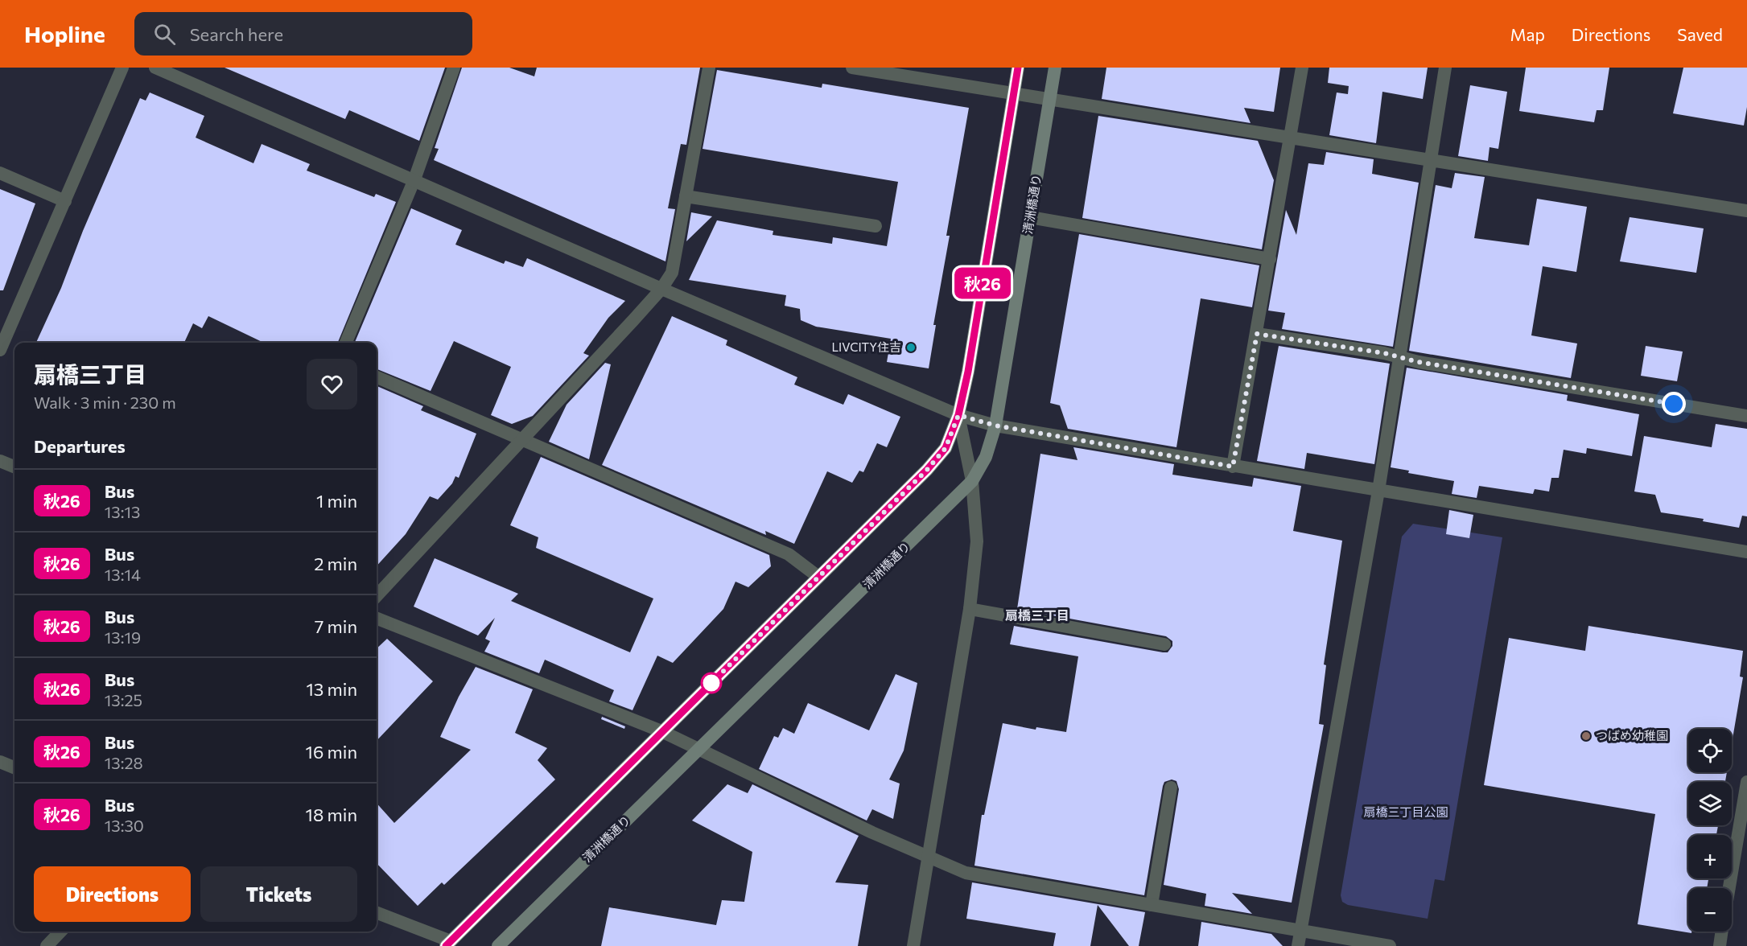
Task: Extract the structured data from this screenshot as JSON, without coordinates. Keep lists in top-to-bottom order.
{
  "streets": {
    "main road": ["清洲橋通り"]
  },
  "districts": ["扇橋三丁目"],
  "parks": ["扇橋三丁目公園"],
  "places": ["LIVCITY住吉", "つばめ幼稚園"],
  "lines": ["bus line 秋26"],
  "page": {
    "header": "Hopline",
    "search": "Search here",
    "nav": ["Map", "Directions", "Saved"],
    "on_map": "秋26",
    "heading": [
      ["扇橋三丁目", "Walk · 3 min · 230 m"],
      "Departures"
    ],
    "list": [
      {
        "mark": "秋26",
        "name": "Bus",
        "note": "13:13",
        "value": "1 min"
      },
      {
        "mark": "秋26",
        "name": "Bus",
        "note": "13:14",
        "value": "2 min"
      },
      {
        "mark": "秋26",
        "name": "Bus",
        "note": "13:19",
        "value": "7 min"
      },
      {
        "mark": "秋26",
        "name": "Bus",
        "note": "13:25",
        "value": "13 min"
      },
      {
        "mark": "秋26",
        "name": "Bus",
        "note": "13:28",
        "value": "16 min"
      },
      {
        "mark": "秋26",
        "name": "Bus",
        "note": "13:30",
        "value": "18 min"
      }
    ],
    "map_buttons": ["+", "−"],
    "buttons": ["Directions", "Tickets"]
  }
}
